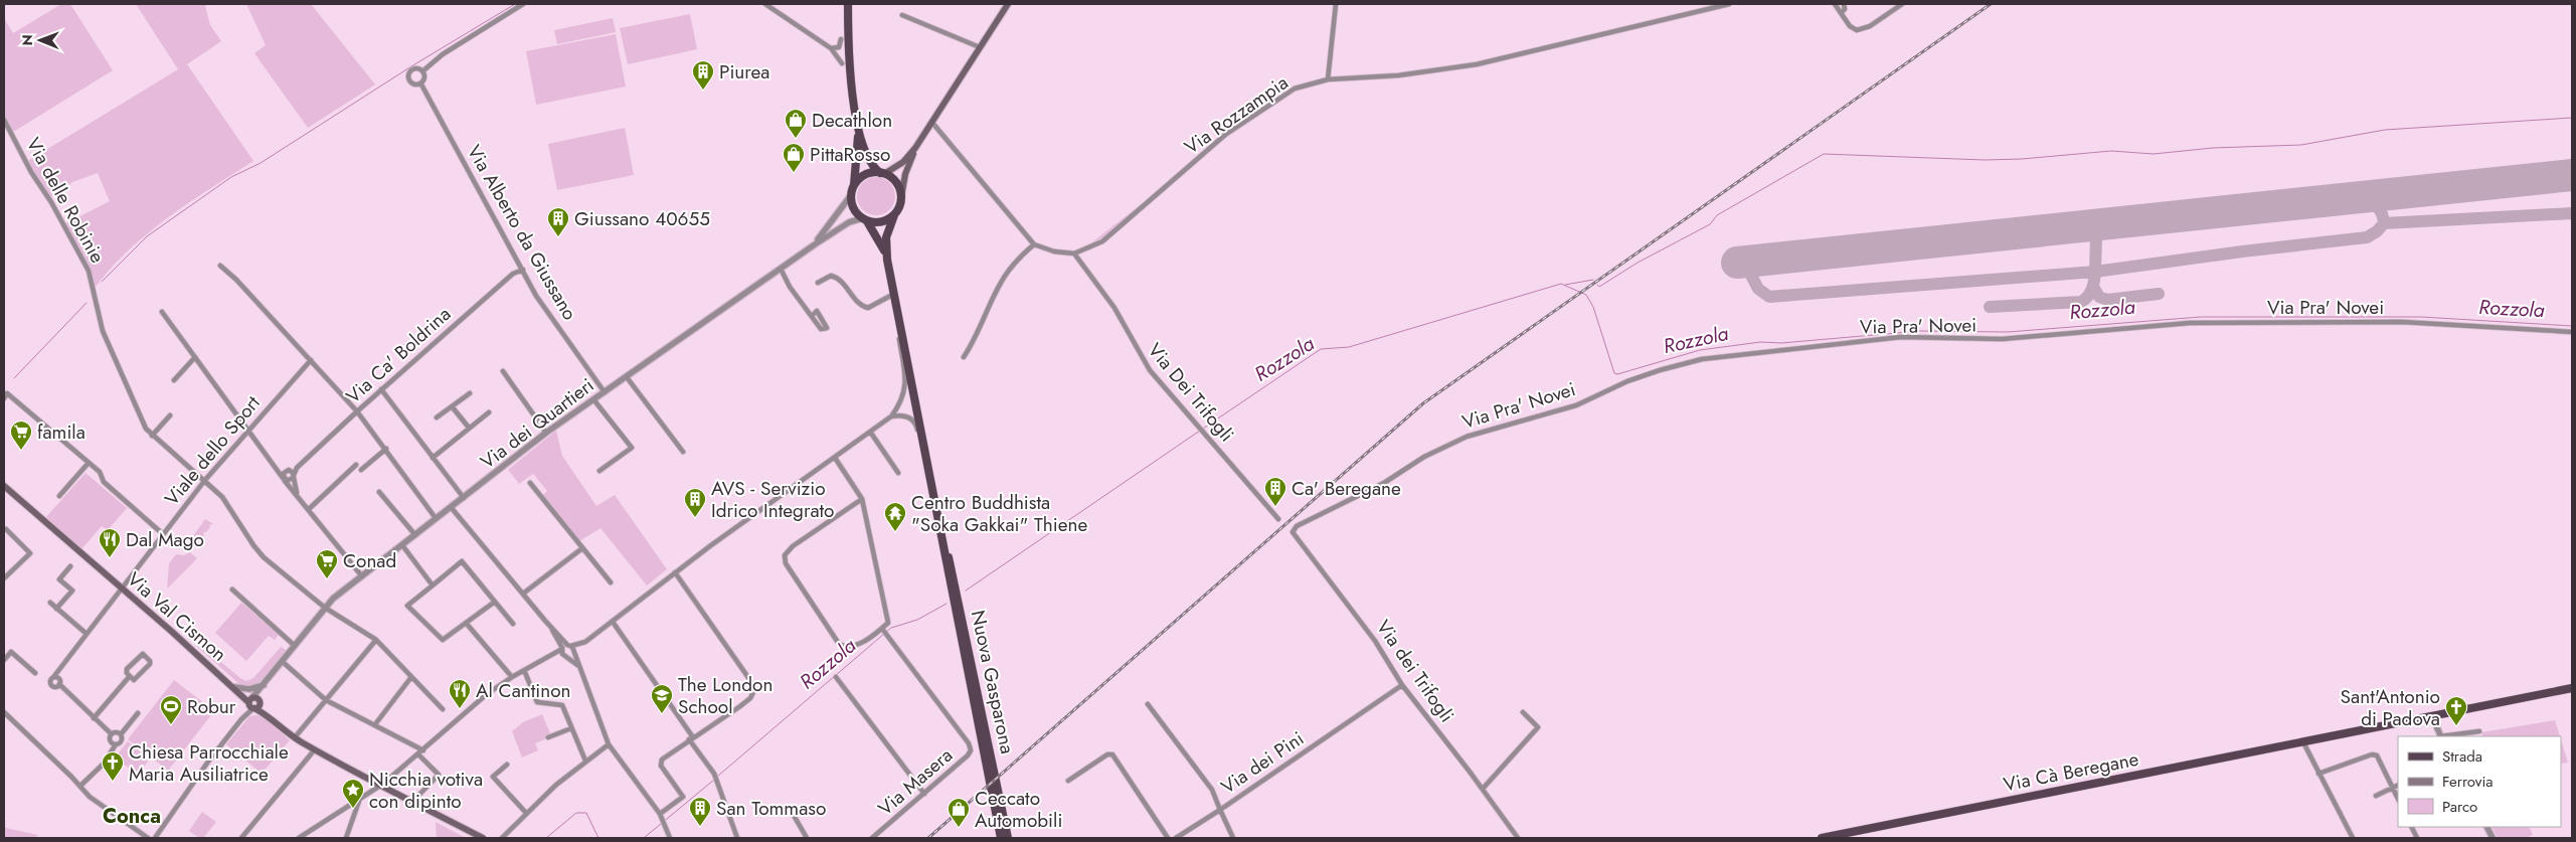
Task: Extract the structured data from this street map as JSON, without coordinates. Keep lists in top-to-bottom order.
{
  "streets": {
    "main road": ["Via Val Cismon", "Nuova Gasparona", "Via Cà Beregane"],
    "street": [
      "Via Rozzampia",
      "Via delle Robinie",
      "Via Alberto da Giussano",
      "Via Pra' Novei",
      "Via Ca' Boldrina",
      "Via Dei Trifogli",
      "Via dei Quartieri",
      "Viale dello Sport",
      "Via dei Trifogli",
      "Via dei Pini",
      "Via Masera"
    ]
  },
  "crossings": [
    ["Via Rozzampia", "Via Dei Trifogli"],
    ["Via delle Robinie", "Via dei Quartieri"],
    ["Via delle Robinie", "Viale dello Sport"],
    ["Via Alberto da Giussano", "Via Ca' Boldrina"],
    ["Via Alberto da Giussano", "Via dei Quartieri"],
    ["Via Pra' Novei", "Via dei Trifogli"],
    ["Via dei Quartieri", "Via Val Cismon"],
    ["Via dei Quartieri", "Nuova Gasparona"],
    ["Viale dello Sport", "Via Val Cismon"],
    ["Via dei Trifogli", "Via dei Pini"]
  ],
  "districts": ["Conca"],
  "water": ["Rozzola"],
  "places": {
    "building": [
      "Piurea",
      "Giussano 40655",
      "Ca' Beregane",
      "AVS - Servizio Idrico Integrato",
      "San Tommaso"
    ],
    "shop": ["Decathlon", "PittaRosso", "Ceccato Automobili"],
    "supermarket": ["famila", "Conad"],
    "temple": ["Centro Buddhista \"Soka Gakkai\" Thiene"],
    "restaurant": ["Dal Mago", "Al Cantinon"],
    "school or university": ["The London School"],
    "sports": ["Robur"],
    "church": ["Sant'Antonio di Padova", "Chiesa Parrocchiale Maria Ausiliatrice"],
    "place": ["Nicchia votiva con dipinto"]
  },
  "legend": ["Strada", "Ferrovia", "Parco"],
  "north": "left"
}
